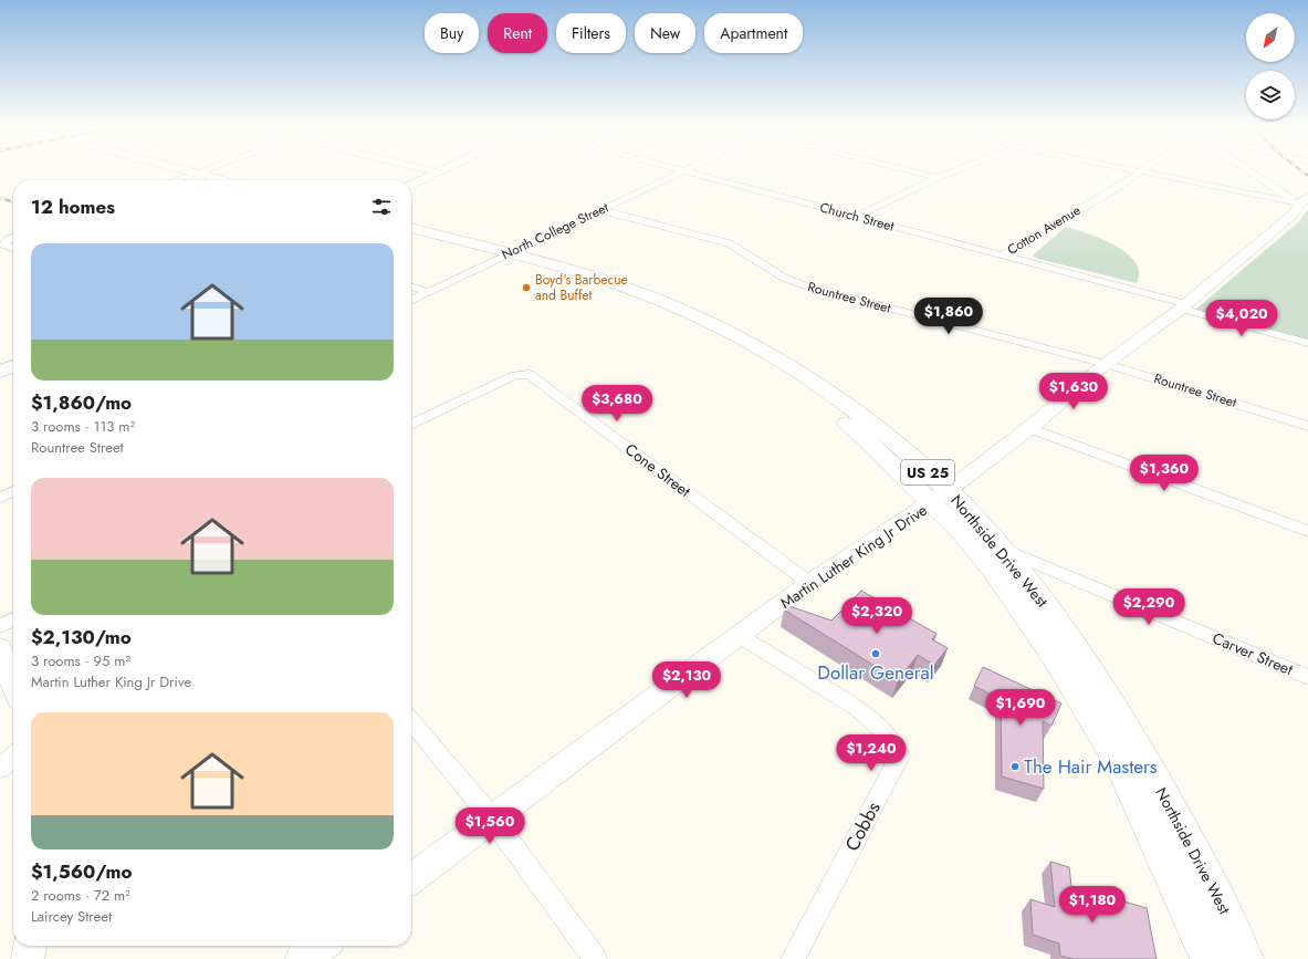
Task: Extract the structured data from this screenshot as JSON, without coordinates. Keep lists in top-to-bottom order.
{
  "streets": {
    "main road": ["US 25", "Northside Drive West"],
    "street": [
      "Church Street",
      "Cotton Avenue",
      "North College Street",
      "Rountree Street",
      "Cone Street",
      "Martin Luther King Jr Drive",
      "Carver Street",
      "Cobbs"
    ]
  },
  "crossings": [
    ["Church Street", "Cotton Avenue"],
    ["Church Street", "Martin Luther King Jr Drive"],
    ["North College Street", "Rountree Street"],
    ["North College Street", "Northside Drive West"],
    ["Rountree Street", "Martin Luther King Jr Drive"],
    ["Cone Street", "Martin Luther King Jr Drive"],
    ["Northside Drive West", "Martin Luther King Jr Drive"],
    ["Northside Drive West", "Carver Street"],
    ["Martin Luther King Jr Drive", "Cobbs"]
  ],
  "places": ["Boyd's Barbecue and Buffet", "Dollar General", "The Hair Masters"],
  "north": "bottom left",
  "page": {
    "chip": [
      "Buy",
      "Rent",
      "Filters",
      "New",
      "Apartment"
    ],
    "heading": "12 homes",
    "list": [
      {
        "name": "$1,860/mo",
        "note": "3 rooms · 113 m² · Rountree Street"
      },
      {
        "name": "$2,130/mo",
        "note": "3 rooms · 95 m² · Martin Luther King Jr Drive"
      },
      {
        "name": "$1,560/mo",
        "note": "2 rooms · 72 m² · Laircey Street"
      }
    ],
    "price": [
      "$1,860",
      "$4,020",
      "$1,630",
      "$3,680",
      "$1,360",
      "$2,290",
      "$2,320",
      "$2,130",
      "$1,690",
      "$1,240",
      "$1,560",
      "$1,180"
    ]
  }
}
